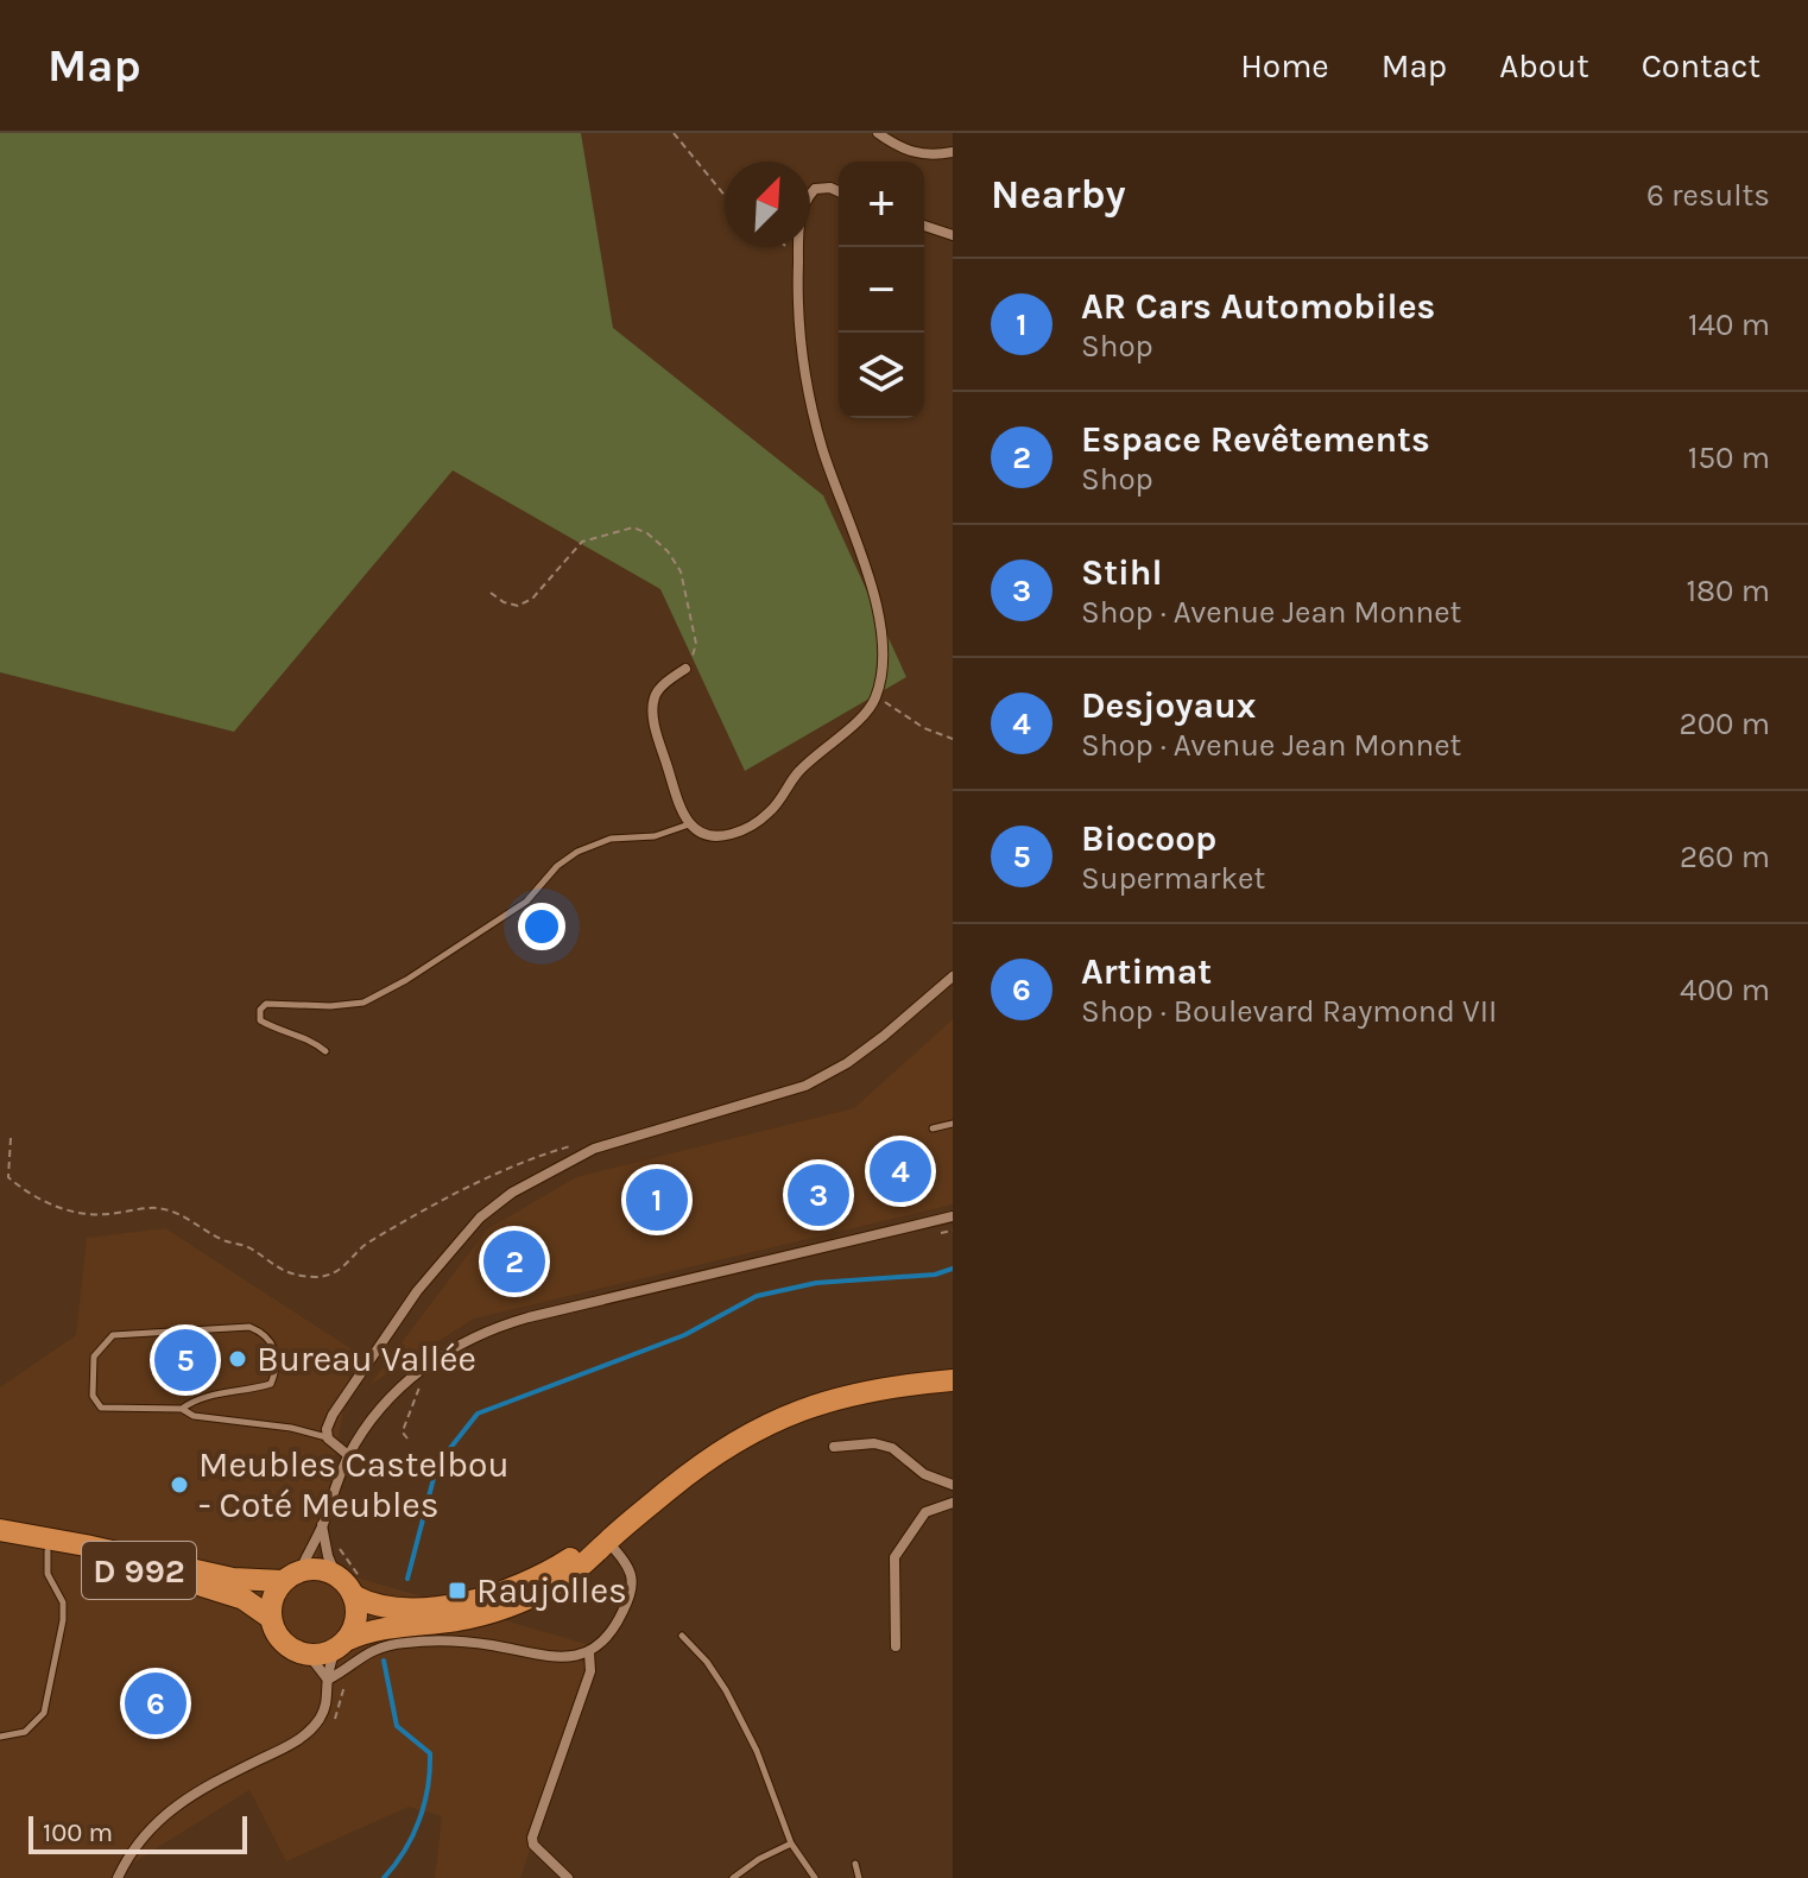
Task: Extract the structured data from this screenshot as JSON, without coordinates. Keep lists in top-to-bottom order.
{
  "streets": {
    "main road": ["D 992"]
  },
  "places": {
    "other": ["Bureau Vallée", "Meubles Castelbou - Coté Meubles"],
    "transit": ["Raujolles"]
  },
  "scale_bar": "100 m",
  "north": "top right",
  "page": {
    "header": "Map",
    "nav": [
      "Home",
      "Map",
      "About",
      "Contact"
    ],
    "heading": ["Nearby", "6 results"],
    "map_buttons": ["+", "−"],
    "list": [
      {
        "mark": "1",
        "name": "AR Cars Automobiles",
        "note": "Shop",
        "value": "140 m"
      },
      {
        "mark": "2",
        "name": "Espace Revêtements",
        "note": "Shop",
        "value": "150 m"
      },
      {
        "mark": "3",
        "name": "Stihl",
        "note": "Shop · Avenue Jean Monnet",
        "value": "180 m"
      },
      {
        "mark": "4",
        "name": "Desjoyaux",
        "note": "Shop · Avenue Jean Monnet",
        "value": "200 m"
      },
      {
        "mark": "5",
        "name": "Biocoop",
        "note": "Supermarket",
        "value": "260 m"
      },
      {
        "mark": "6",
        "name": "Artimat",
        "note": "Shop · Boulevard Raymond VII",
        "value": "400 m"
      }
    ],
    "pins": [
      "4",
      "3",
      "1",
      "2",
      "5",
      "6"
    ],
    "scale": "100 m"
  }
}
